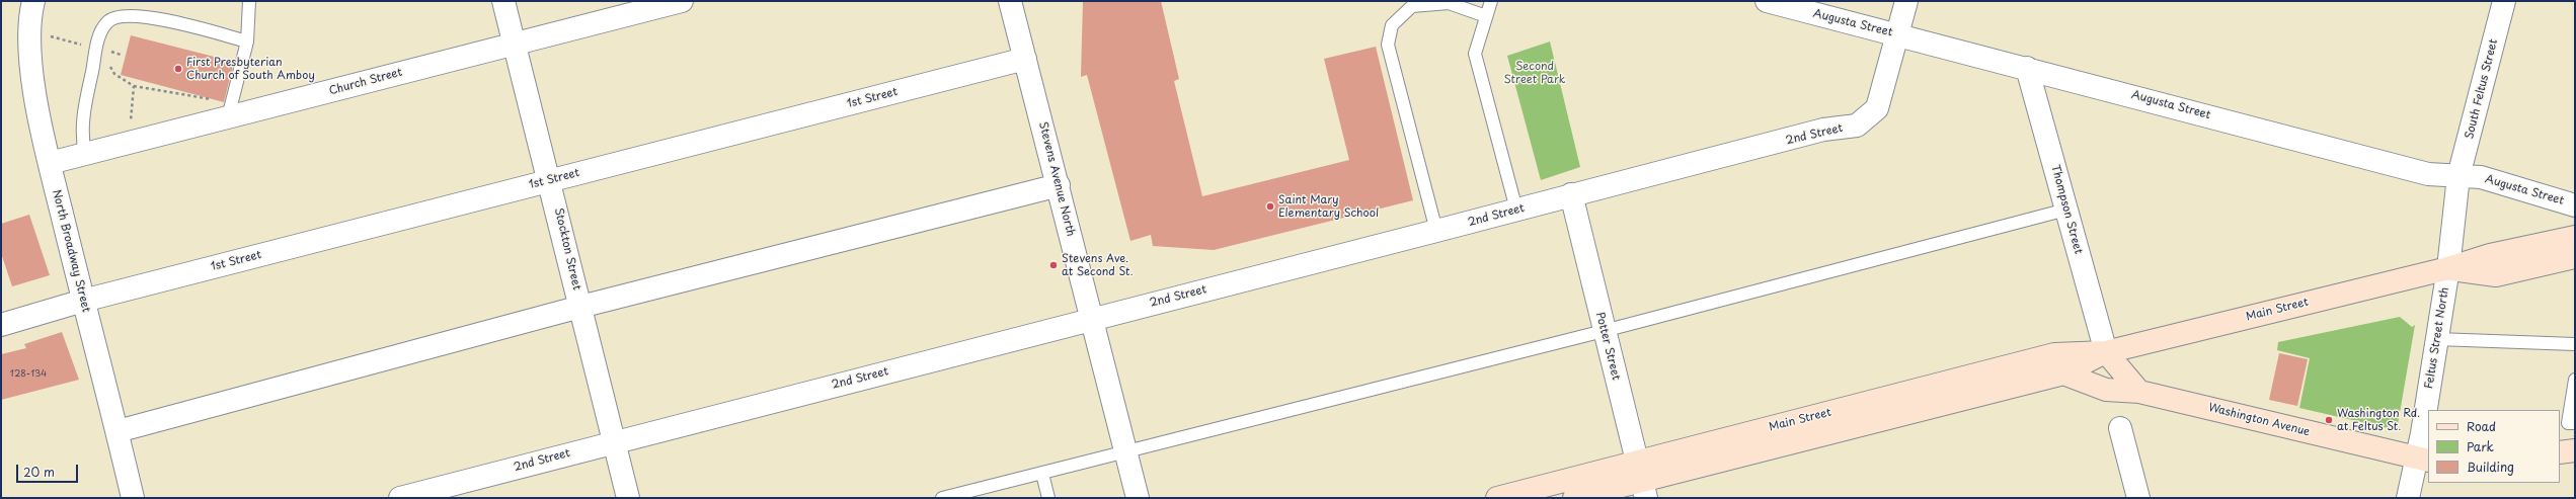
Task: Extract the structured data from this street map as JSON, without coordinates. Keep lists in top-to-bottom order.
{
  "streets": {
    "main road": ["Main Street", "Washington Avenue"],
    "street": [
      "Augusta Street",
      "Church Street",
      "South Feltus Street",
      "1st Street",
      "2nd Street",
      "Stevens Avenue North",
      "Thompson Street",
      "Stockton Street",
      "North Broadway Street",
      "Feltus Street North",
      "Potter Street"
    ]
  },
  "crossings": [
    ["Augusta Street", "South Feltus Street"],
    ["Augusta Street", "2nd Street"],
    ["Augusta Street", "Thompson Street"],
    ["Augusta Street", "Feltus Street North"],
    ["Church Street", "Stockton Street"],
    ["Church Street", "North Broadway Street"],
    ["South Feltus Street", "Feltus Street North"],
    ["1st Street", "Stevens Avenue North"],
    ["1st Street", "Stockton Street"],
    ["1st Street", "North Broadway Street"],
    ["2nd Street", "Stevens Avenue North"],
    ["2nd Street", "Stockton Street"],
    ["2nd Street", "Potter Street"],
    ["Thompson Street", "Main Street"],
    ["Main Street", "Feltus Street North"],
    ["Main Street", "Potter Street"],
    ["Main Street", "Washington Avenue"],
    ["Feltus Street North", "Washington Avenue"]
  ],
  "parks": ["Second Street Park"],
  "places": [
    "First Presbyterian Church of South Amboy",
    "Saint Mary Elementary School",
    "Stevens Ave. at Second St.",
    "Washington Rd. at Feltus St."
  ],
  "house_numbers": ["128-134"],
  "legend": ["Road", "Park", "Building"],
  "scale_bar": "20 m"
}
